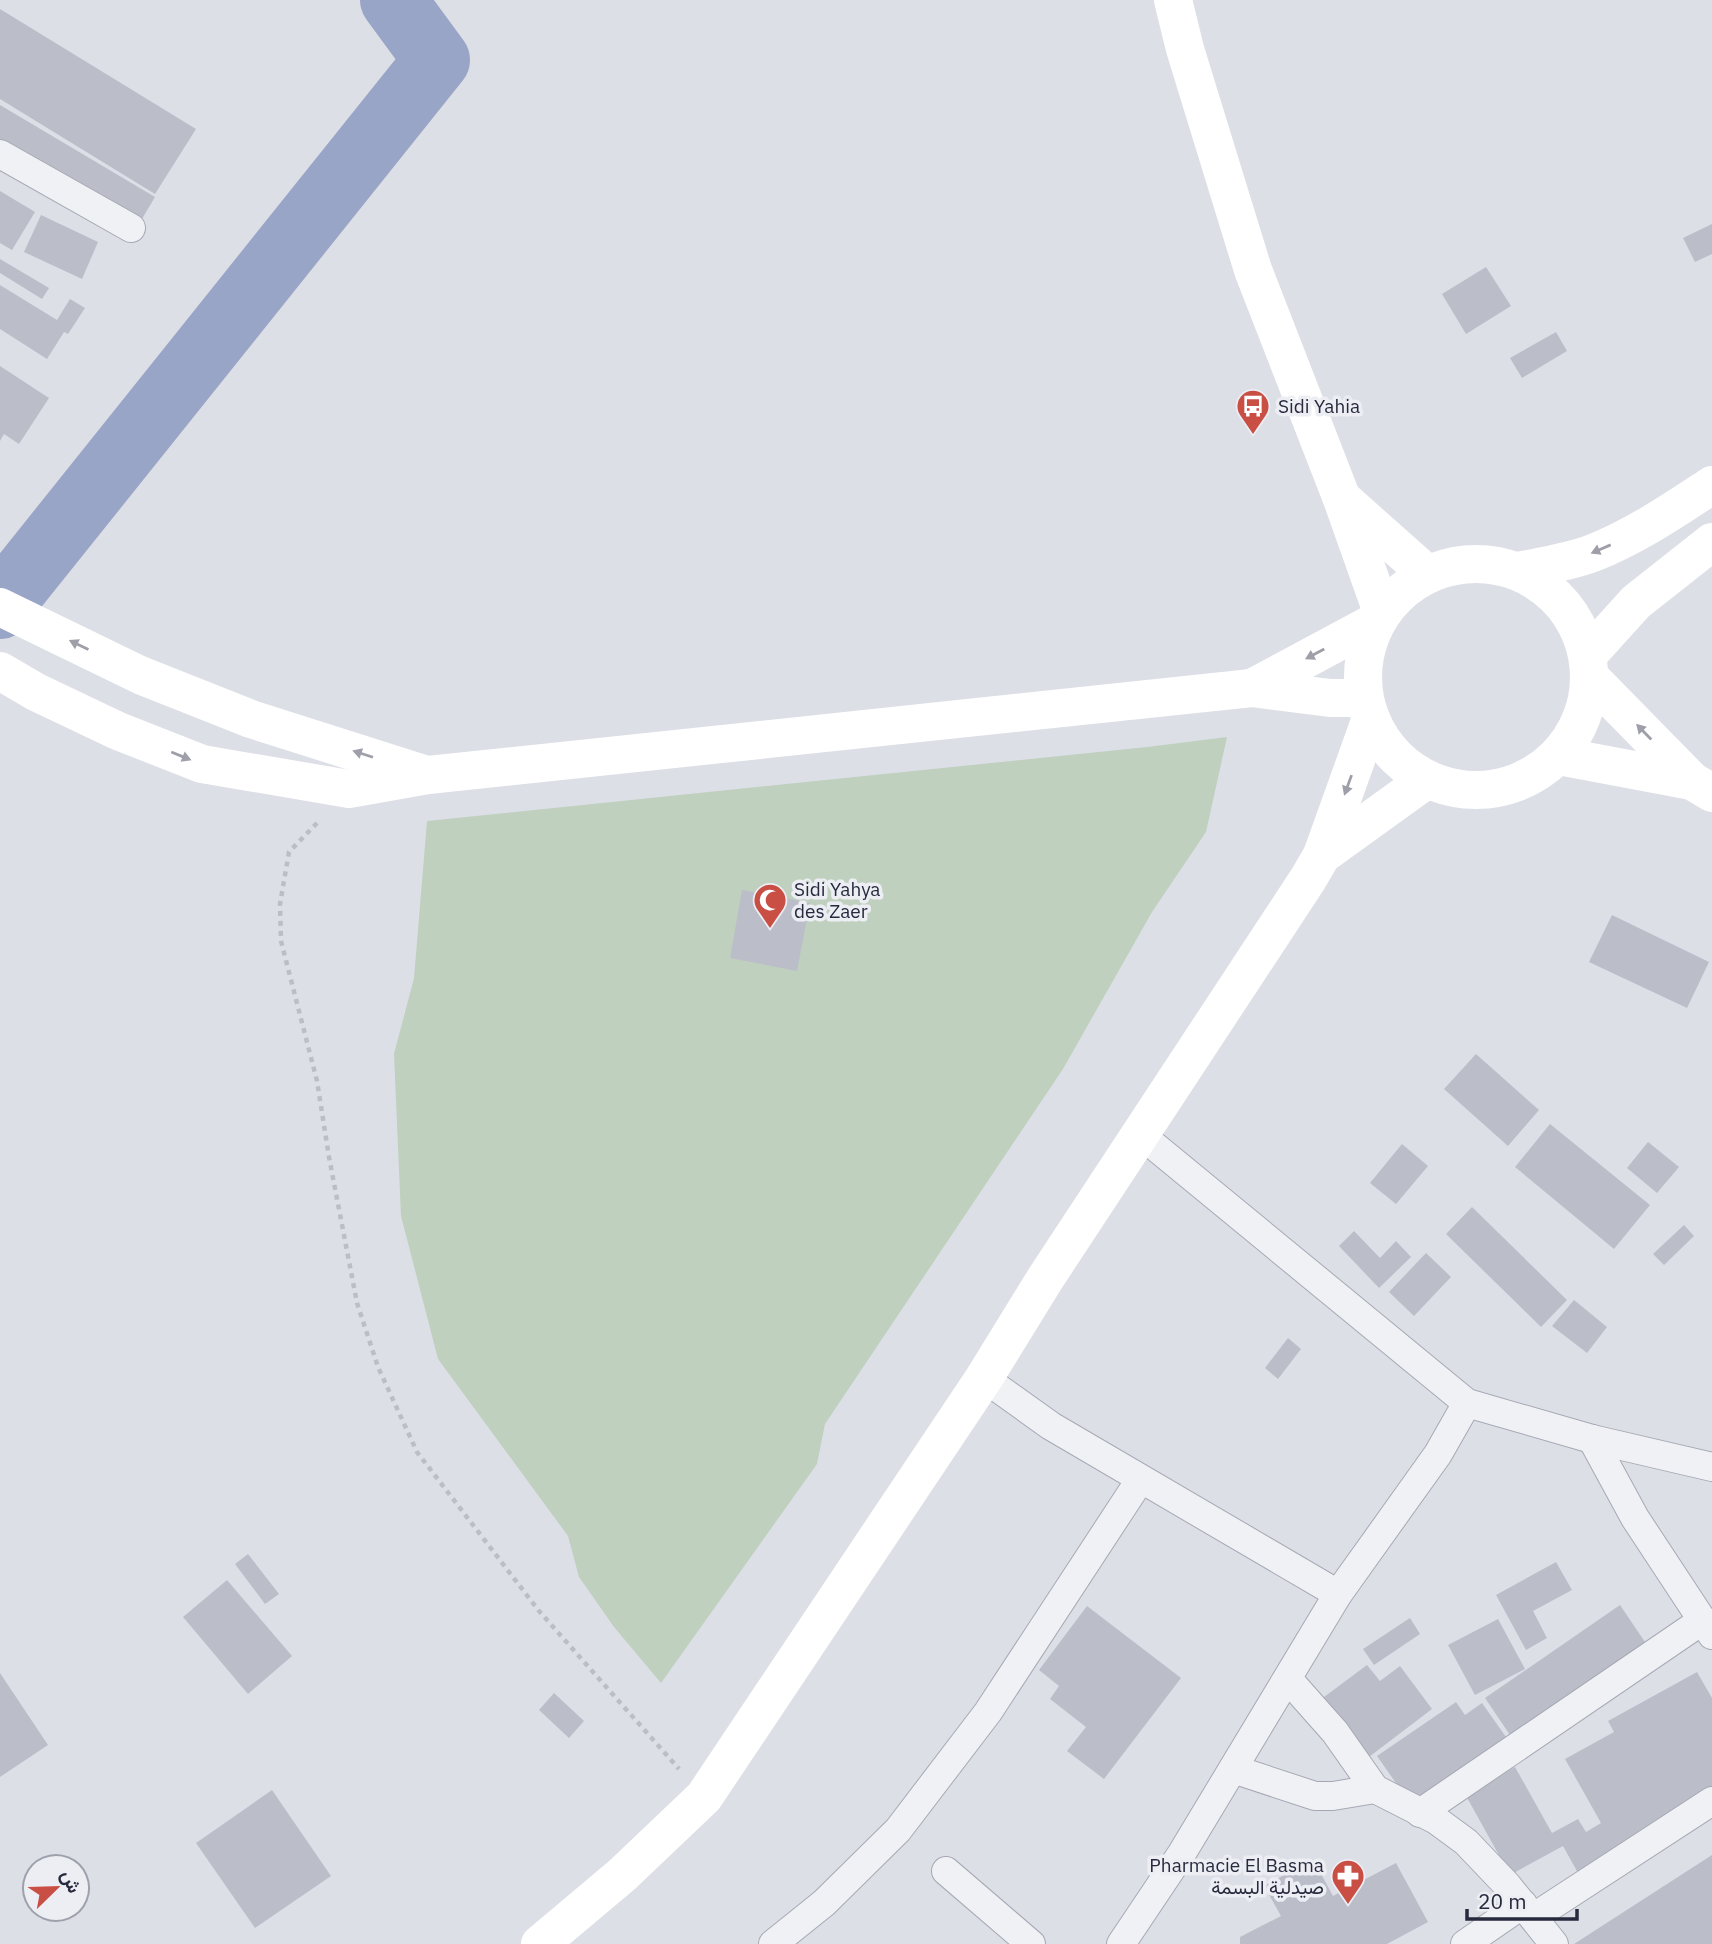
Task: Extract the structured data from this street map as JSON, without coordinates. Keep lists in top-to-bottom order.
{
  "places": {
    "bus stop": ["Sidi Yahia"],
    "mosque": ["Sidi Yahya des Zaer"],
    "pharmacy": ["Pharmacie El Basma صيدلية البسمة"]
  },
  "scale_bar": "20 m",
  "north": "top right"
}
